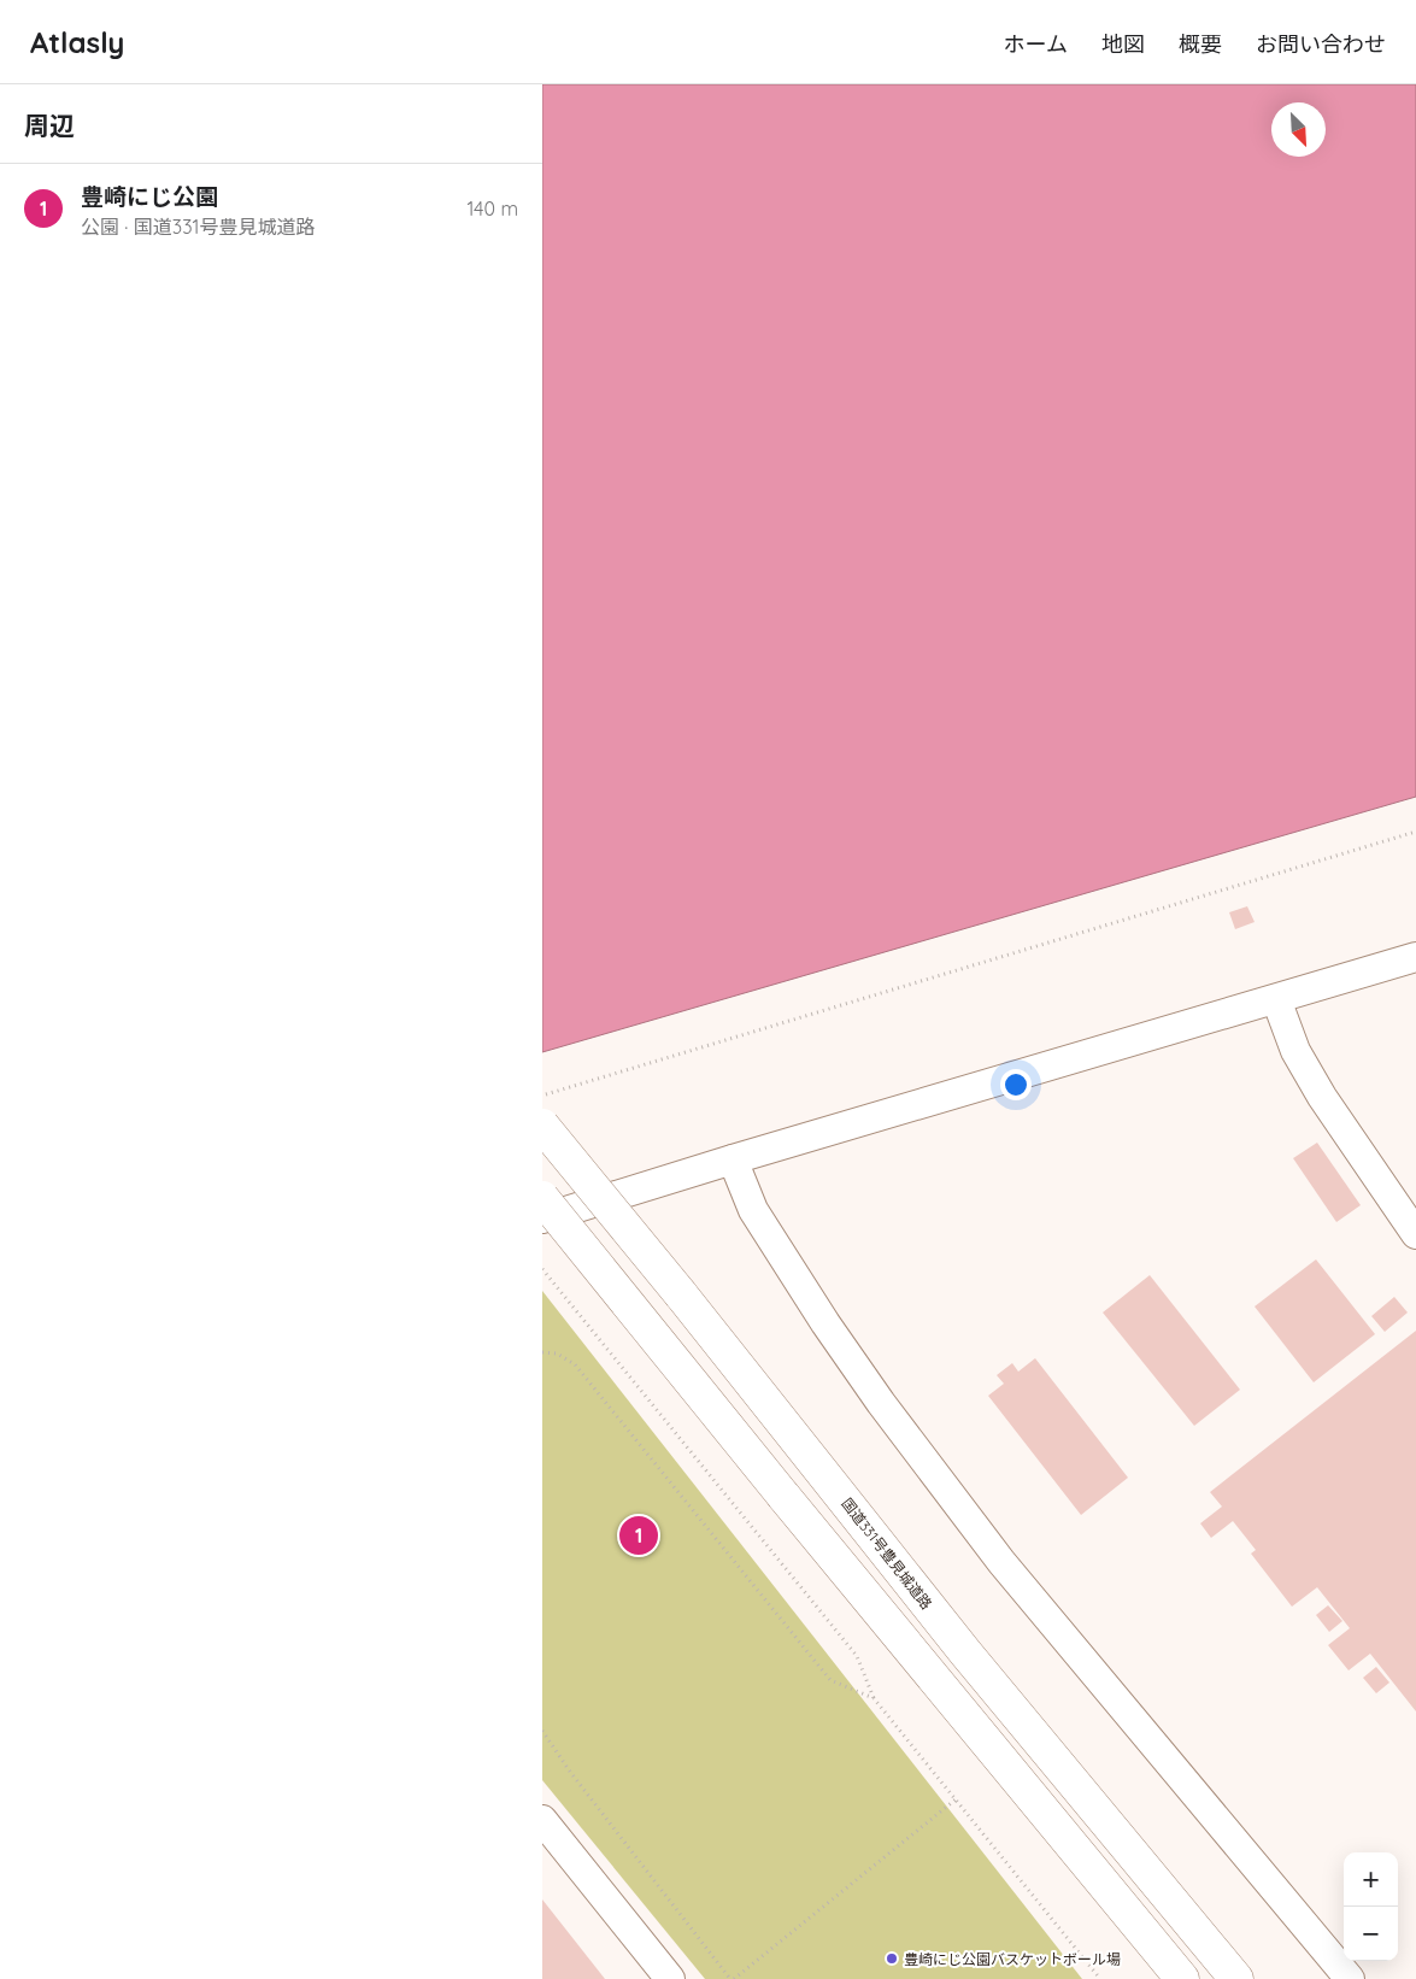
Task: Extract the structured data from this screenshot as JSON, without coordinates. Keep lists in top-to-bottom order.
{
  "streets": {
    "highway": ["国道331号豊見城道路"]
  },
  "places": ["豊崎にじ公園バスケットボール場"],
  "north": "bottom right",
  "page": {
    "header": "Atlasly",
    "nav": [
      "ホーム",
      "地図",
      "概要",
      "お問い合わせ"
    ],
    "heading": "周辺",
    "list": [
      {
        "mark": "1",
        "name": "豊崎にじ公園",
        "note": "公園 · 国道331号豊見城道路",
        "value": "140 m"
      }
    ],
    "pins": "1",
    "map_buttons": ["+", "−"]
  }
}
